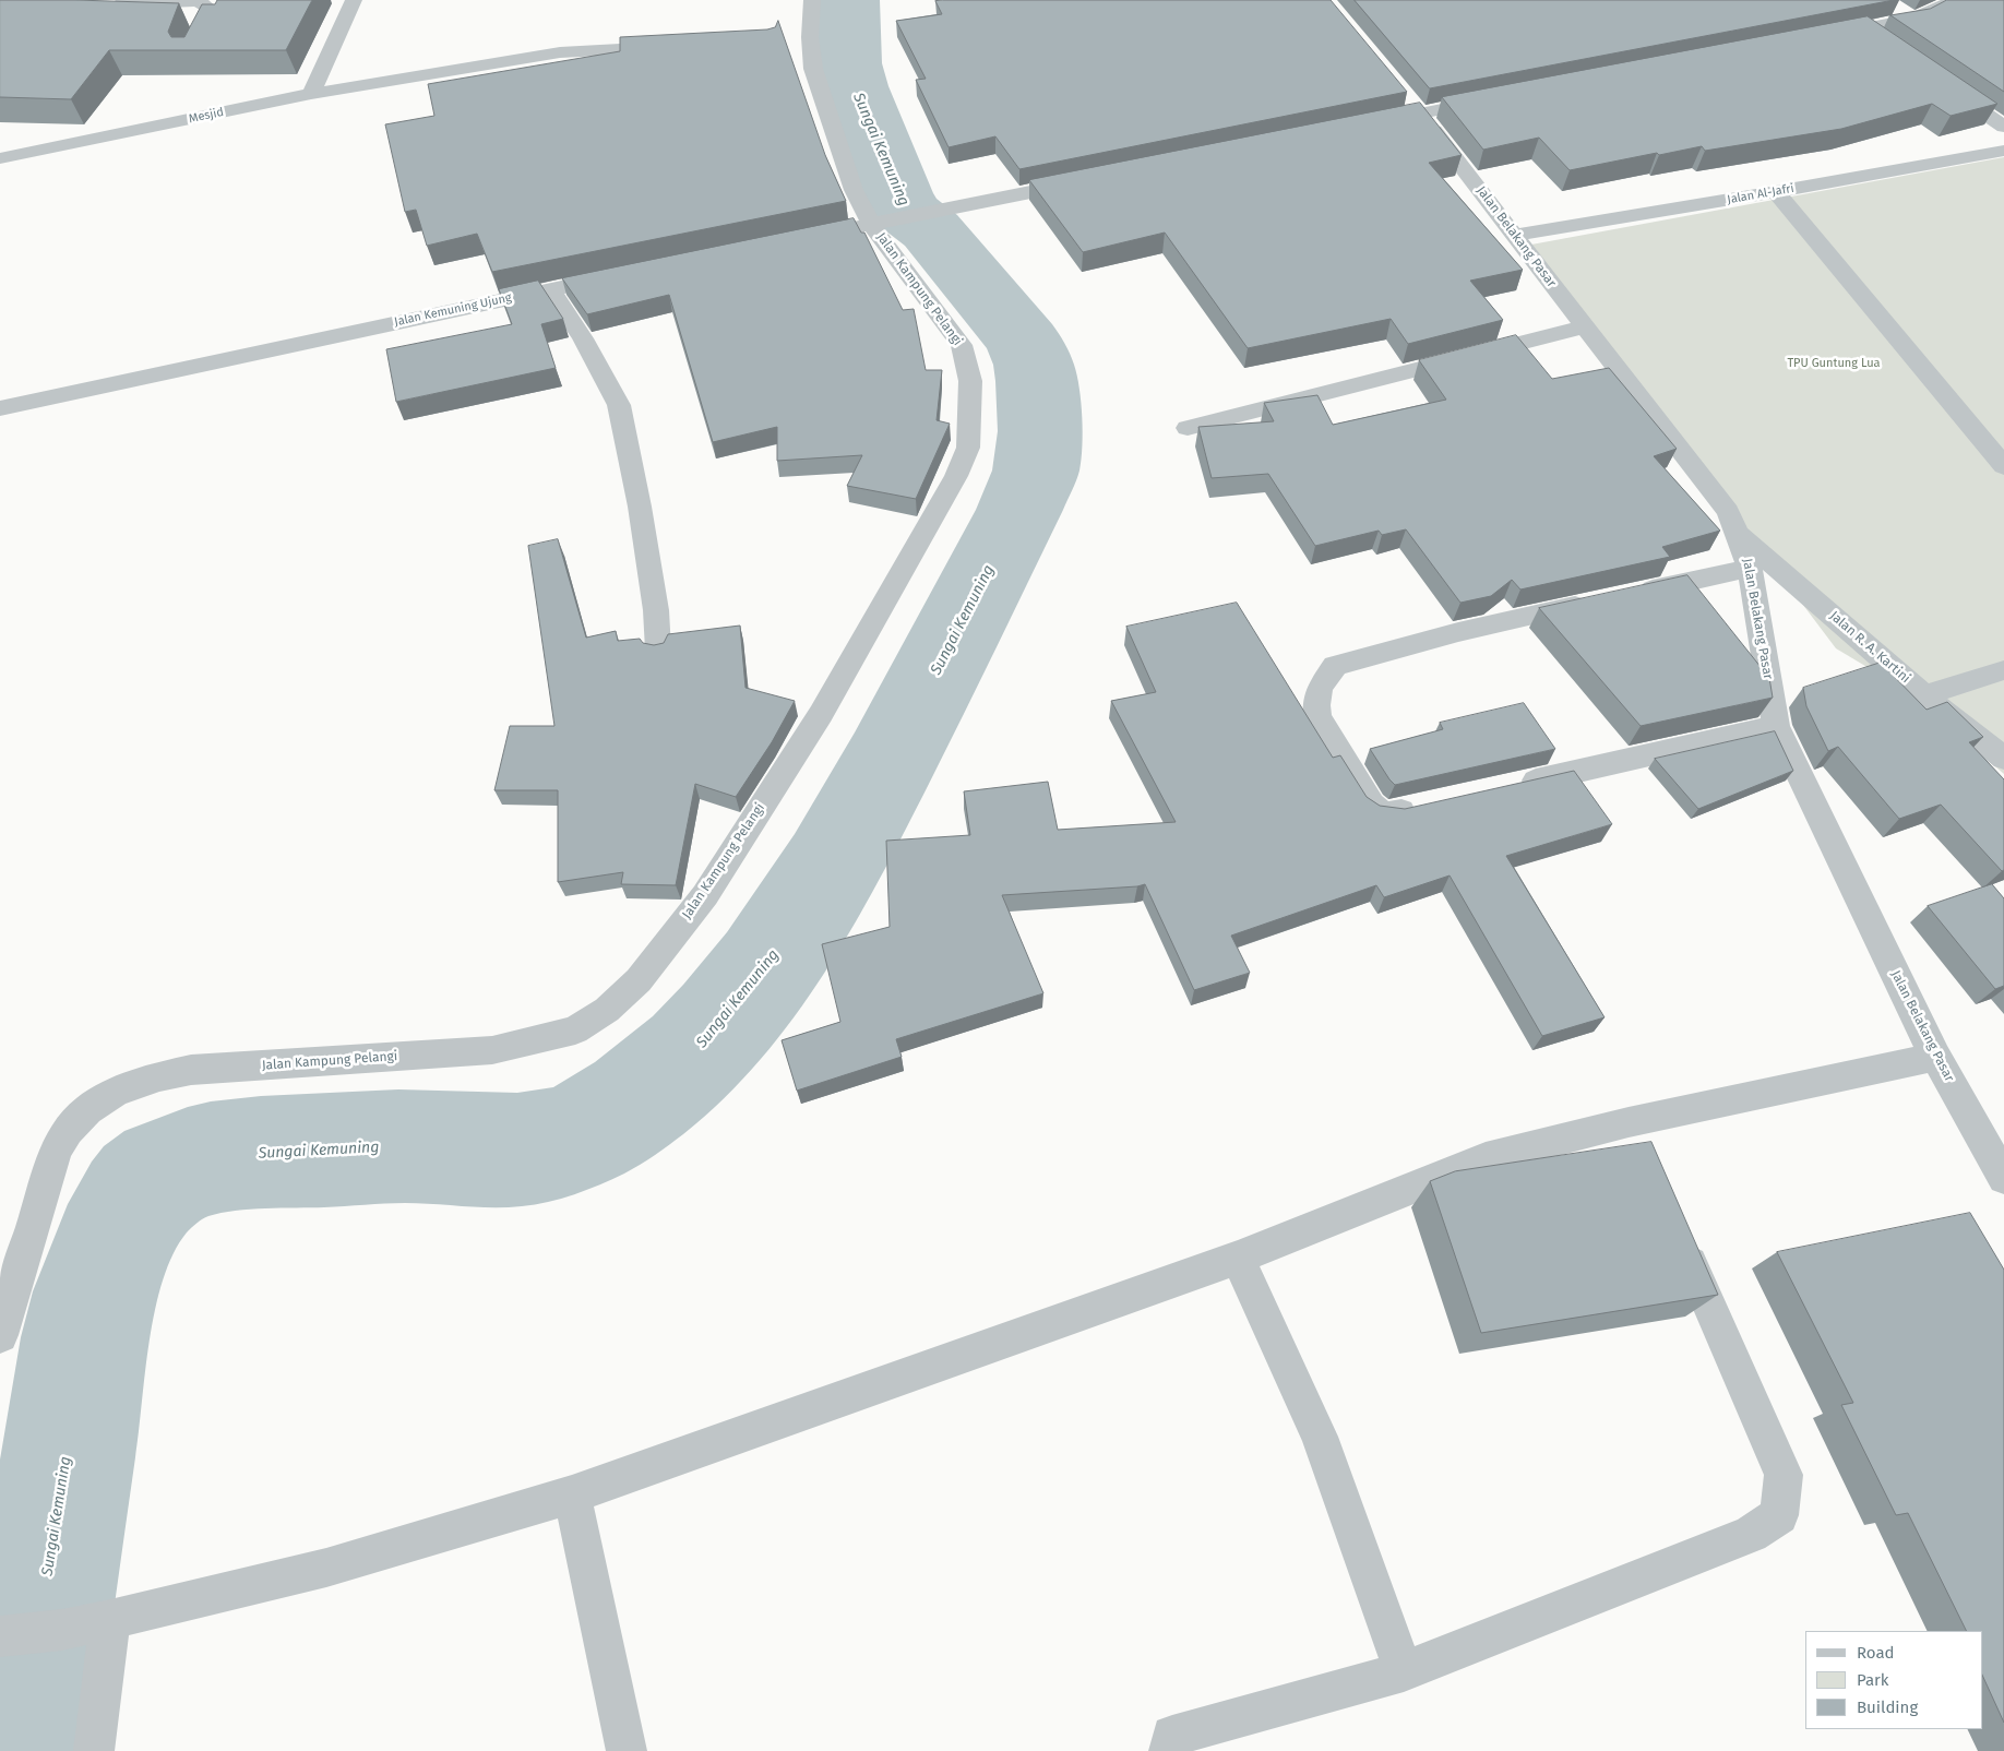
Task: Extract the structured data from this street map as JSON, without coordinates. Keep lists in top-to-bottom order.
{
  "streets": {
    "street": [
      "Mesjid",
      "Jalan Al-Jafri",
      "Jalan Belakang Pasar",
      "Jalan Kampung Pelangi",
      "Jalan Kemuning Ujung",
      "Jalan R. A. Kartini"
    ]
  },
  "crossings": [
    ["Jalan Al-Jafri", "Jalan Belakang Pasar"],
    ["Jalan Belakang Pasar", "Jalan R. A. Kartini"]
  ],
  "water": ["Sungai Kemuning"],
  "parks": ["TPU Guntung Lua"],
  "legend": ["Road", "Park", "Building"]
}
